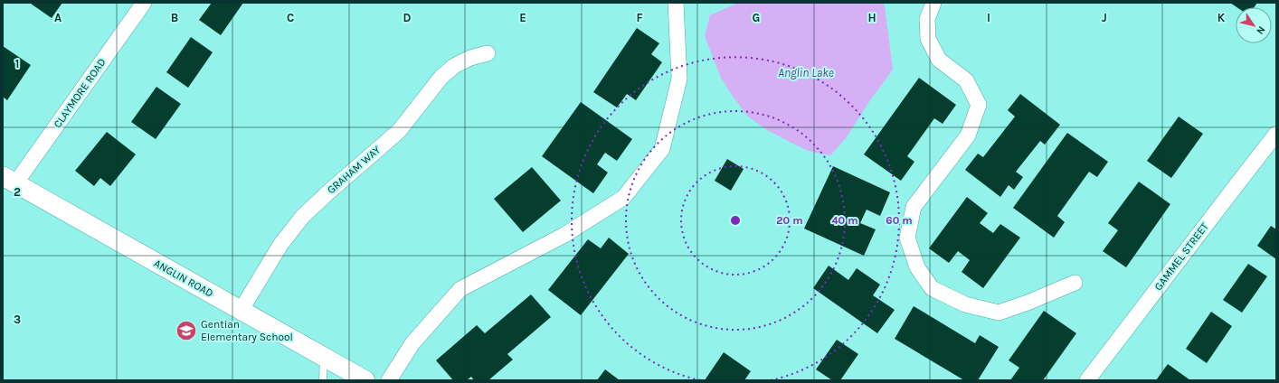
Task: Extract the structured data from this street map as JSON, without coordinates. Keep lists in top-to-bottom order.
{
  "streets": {
    "street": [
      "CLAYMORE ROAD",
      "GRAHAM WAY",
      "GAMMEL STREET",
      "ANGLIN ROAD"
    ]
  },
  "crossings": [
    ["CLAYMORE ROAD", "ANGLIN ROAD"],
    ["GRAHAM WAY", "ANGLIN ROAD"]
  ],
  "water": ["Anglin Lake"],
  "places": {
    "school or university": ["Gentian Elementary School"]
  },
  "north": "bottom right",
  "grid": {
    "columns": [
      "A",
      "B",
      "C",
      "D",
      "E",
      "F",
      "G",
      "H",
      "I",
      "J",
      "K"
    ],
    "rows": ["1", "2", "3"]
  },
  "rings": ["20 m", "40 m", "60 m"]
}
